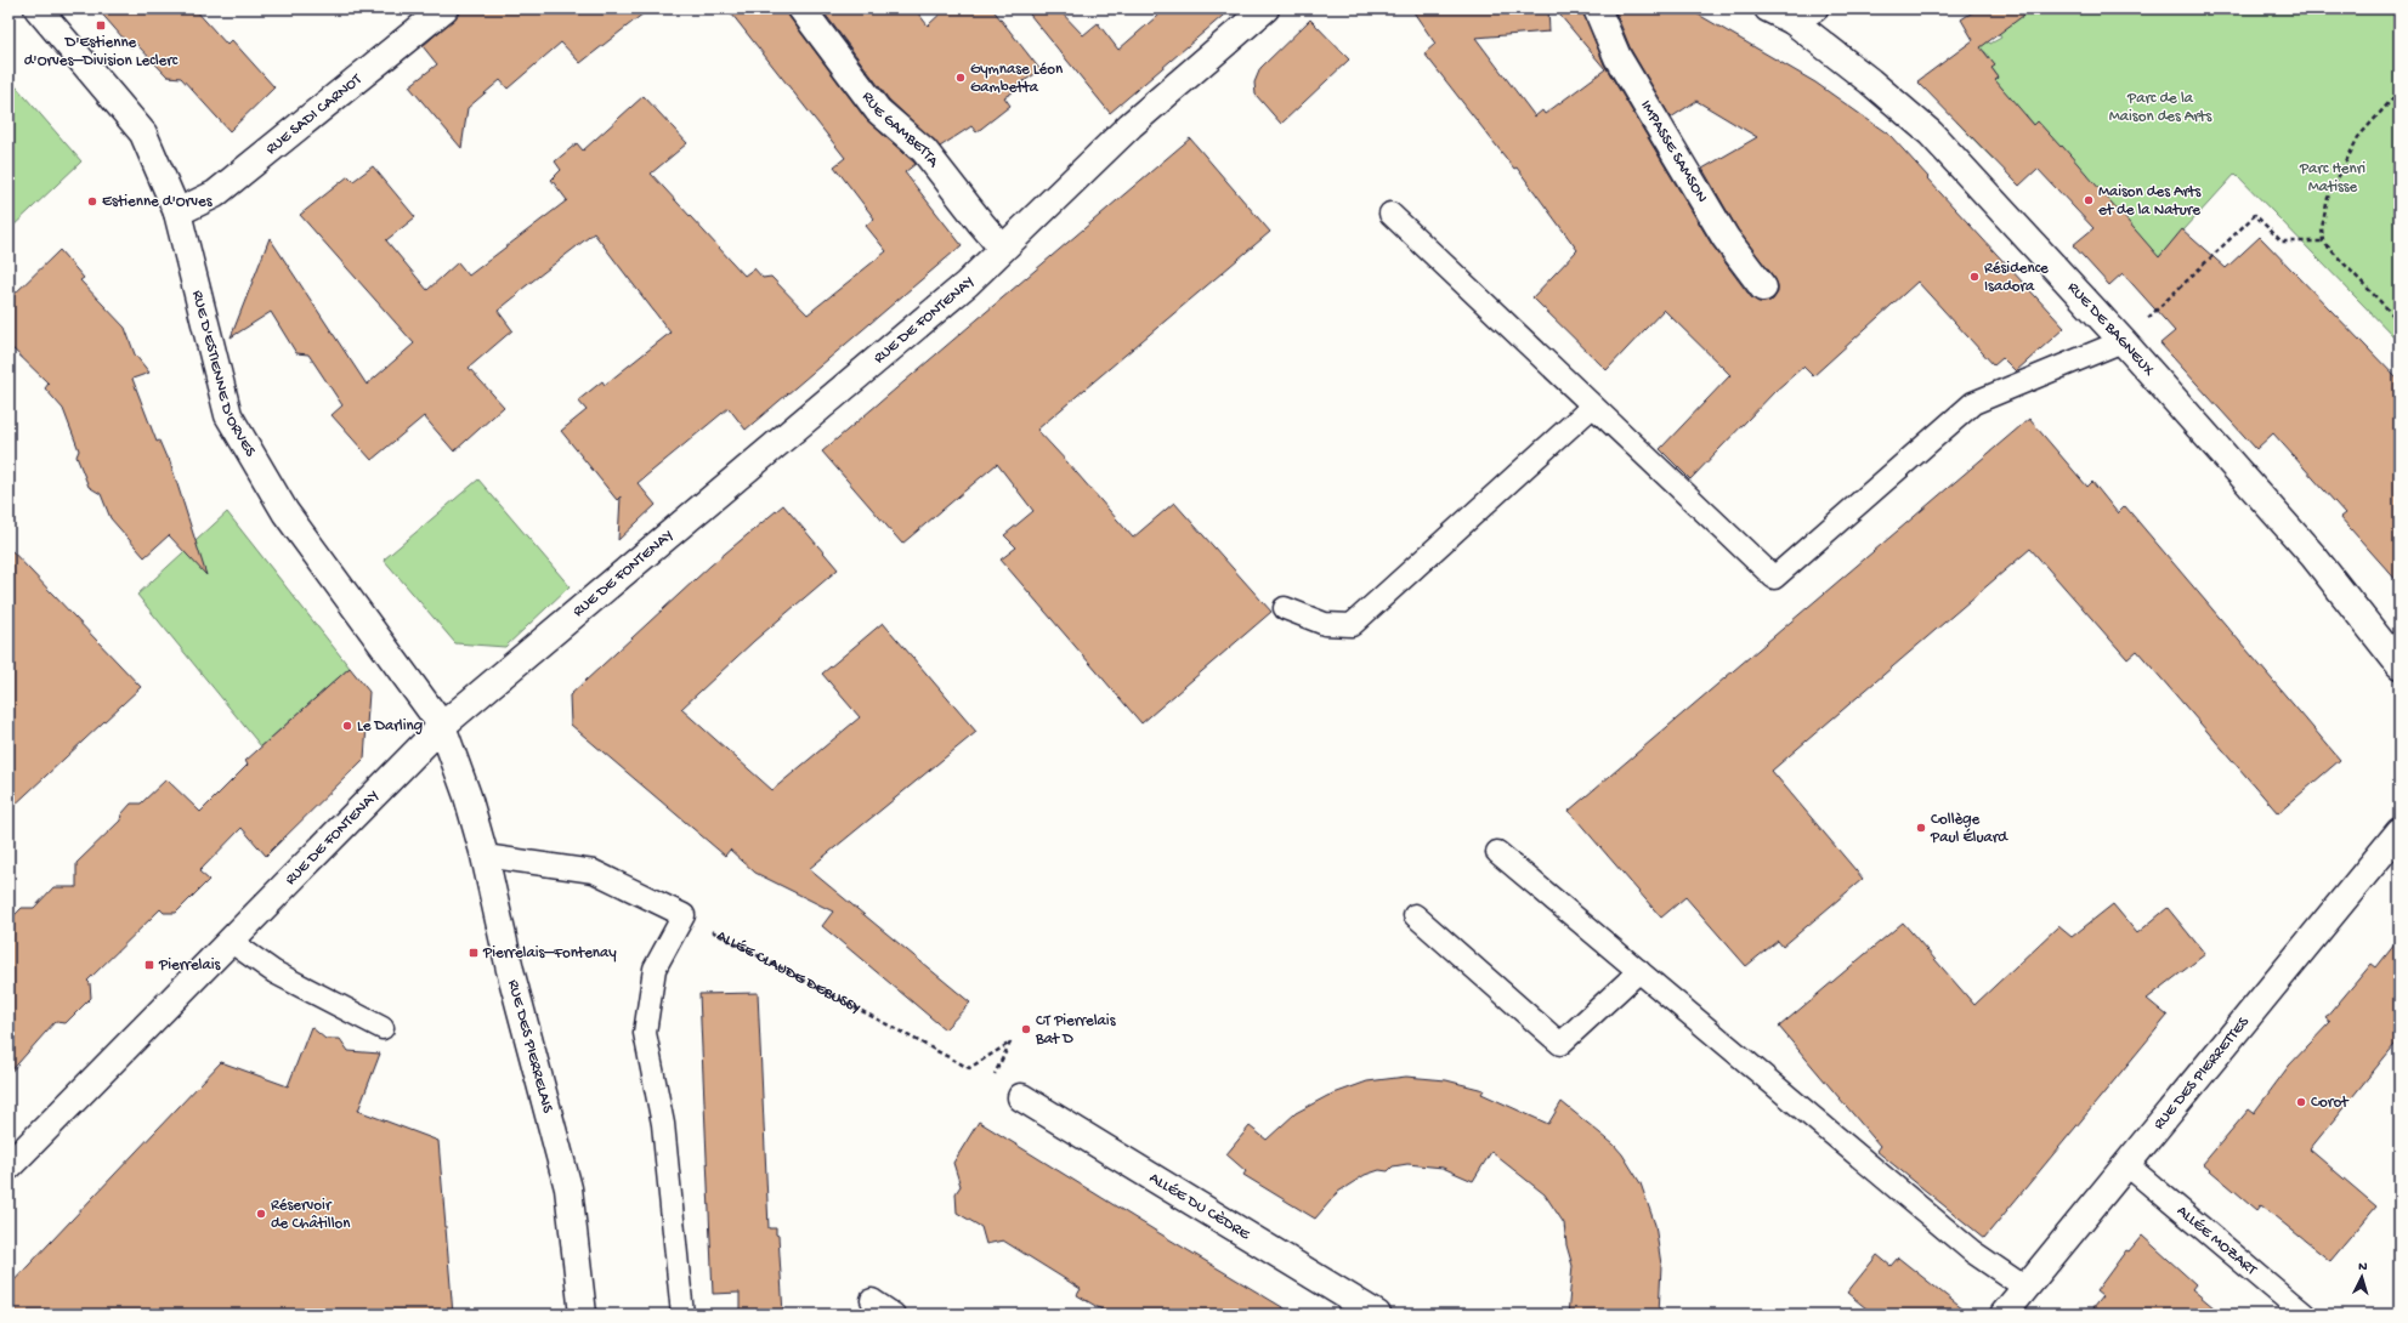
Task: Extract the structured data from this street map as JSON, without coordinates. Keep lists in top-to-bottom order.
{
  "streets": {
    "street": [
      "RUE SADI CARNOT",
      "RUE GAMBETTA",
      "IMPASSE SAMSON",
      "RUE DE FONTENAY",
      "RUE DE BAGNEUX",
      "RUE D'ESTIENNE D'ORVES",
      "RUE DES PIERRELAIS",
      "RUE DES PIERRETTES",
      "ALLÉE DU CÈDRE"
    ],
    "lane": ["ALLÉE MOZART"],
    "path": ["ALLÉE CLAUDE DEBUSSY"]
  },
  "crossings": [
    ["RUE SADI CARNOT", "RUE D'ESTIENNE D'ORVES"],
    ["RUE GAMBETTA", "RUE DE FONTENAY"],
    ["RUE DE FONTENAY", "RUE D'ESTIENNE D'ORVES"],
    ["RUE DE FONTENAY", "RUE DES PIERRELAIS"],
    ["RUE D'ESTIENNE D'ORVES", "RUE DES PIERRELAIS"],
    ["ALLÉE CLAUDE DEBUSSY", "ALLÉE DU CÈDRE"],
    ["RUE DES PIERRETTES", "ALLÉE MOZART"]
  ],
  "parks": ["Parc de la Maison des Arts", "Parc Henri Matisse"],
  "places": {
    "transit": ["D'Estienne d'Orves–Division Leclerc", "Pierrelais–Fontenay", "Pierrelais"],
    "other": [
      "Gymnase Léon Gambetta",
      "Maison des Arts et de la Nature",
      "Estienne d'Orves",
      "Résidence Isadora",
      "Le Darling",
      "Collège Paul Éluard",
      "CT Pierrelais Bat D",
      "Corot",
      "Réservoir de Châtillon"
    ]
  },
  "north": "top"
}
